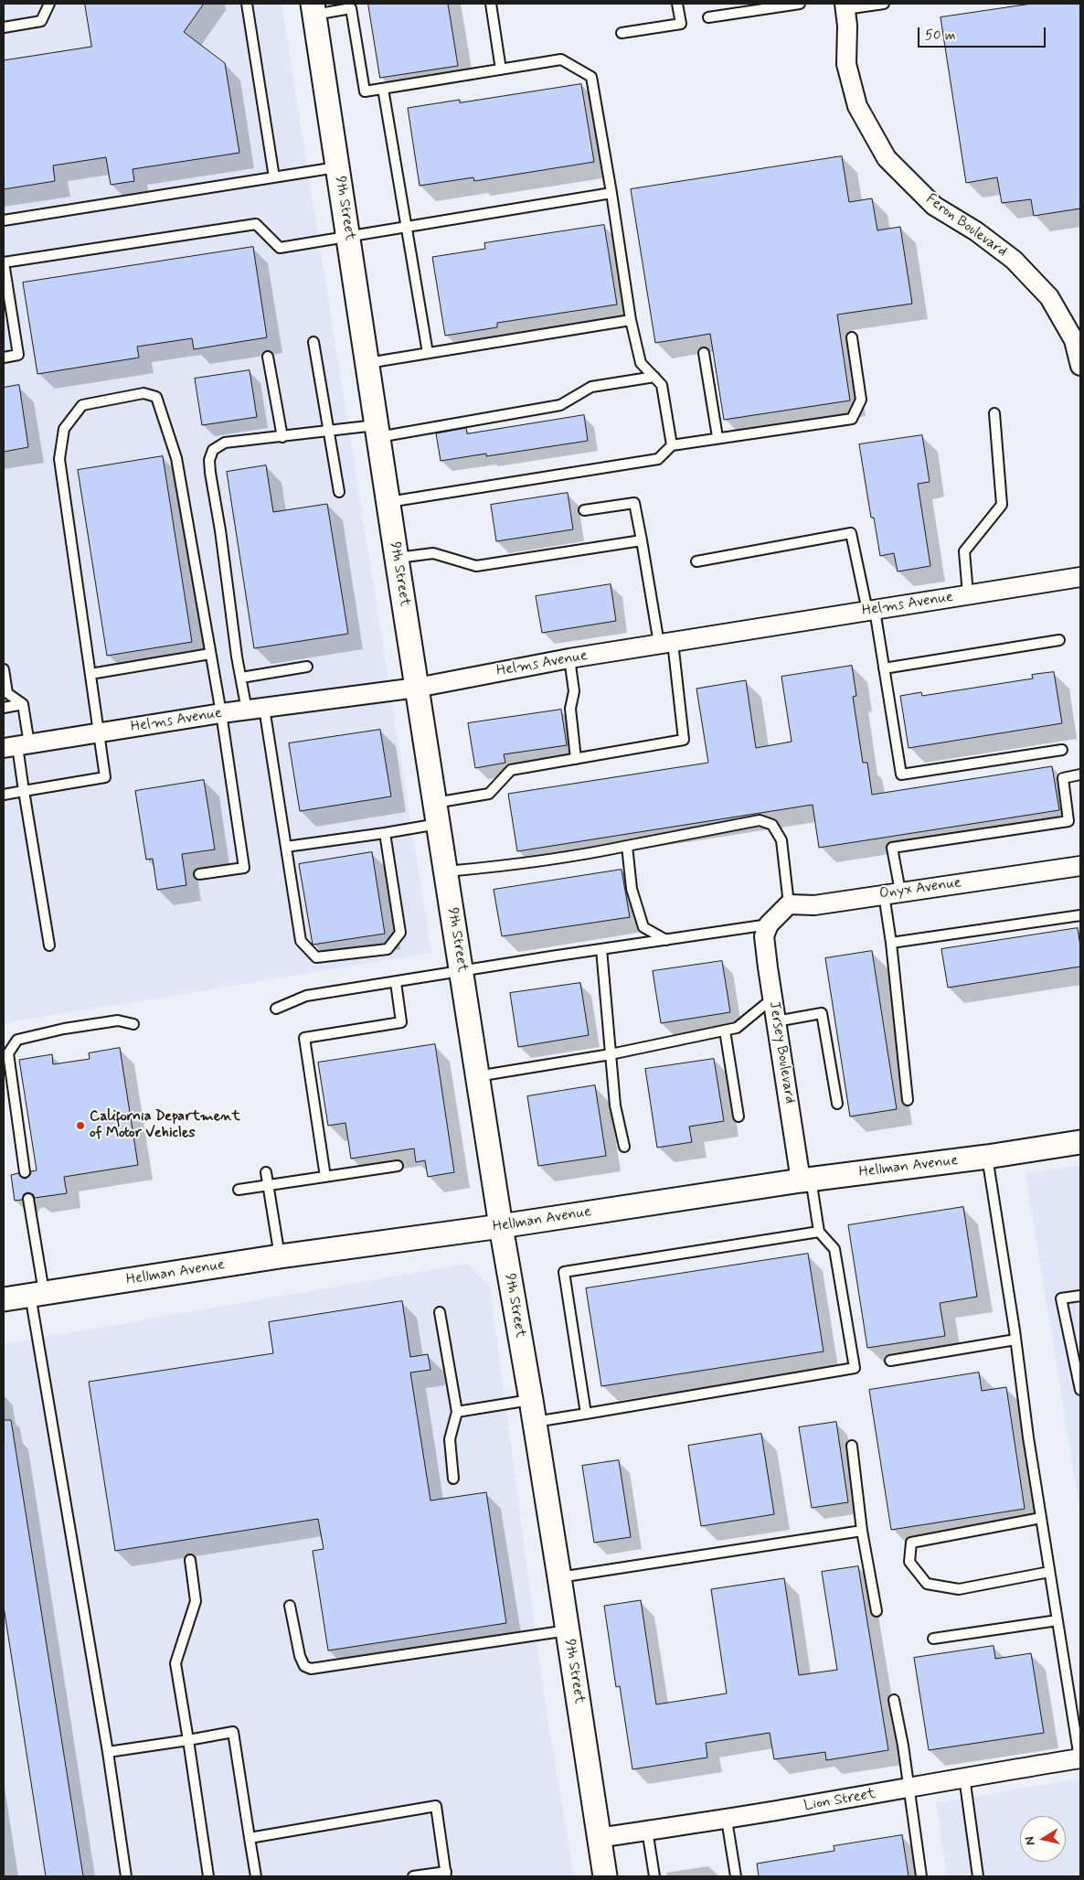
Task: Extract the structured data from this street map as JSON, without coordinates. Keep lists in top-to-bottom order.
{
  "streets": {
    "street": [
      "9th Street",
      "Feron Boulevard",
      "Helms Avenue",
      "Onyx Avenue",
      "Jersey Boulevard",
      "Hellman Avenue",
      "Lion Street"
    ]
  },
  "crossings": [
    ["9th Street", "Helms Avenue"],
    ["9th Street", "Hellman Avenue"],
    ["9th Street", "Lion Street"],
    ["Jersey Boulevard", "Hellman Avenue"]
  ],
  "places": ["California Department of Motor Vehicles"],
  "scale_bar": "50 m",
  "north": "left"
}
